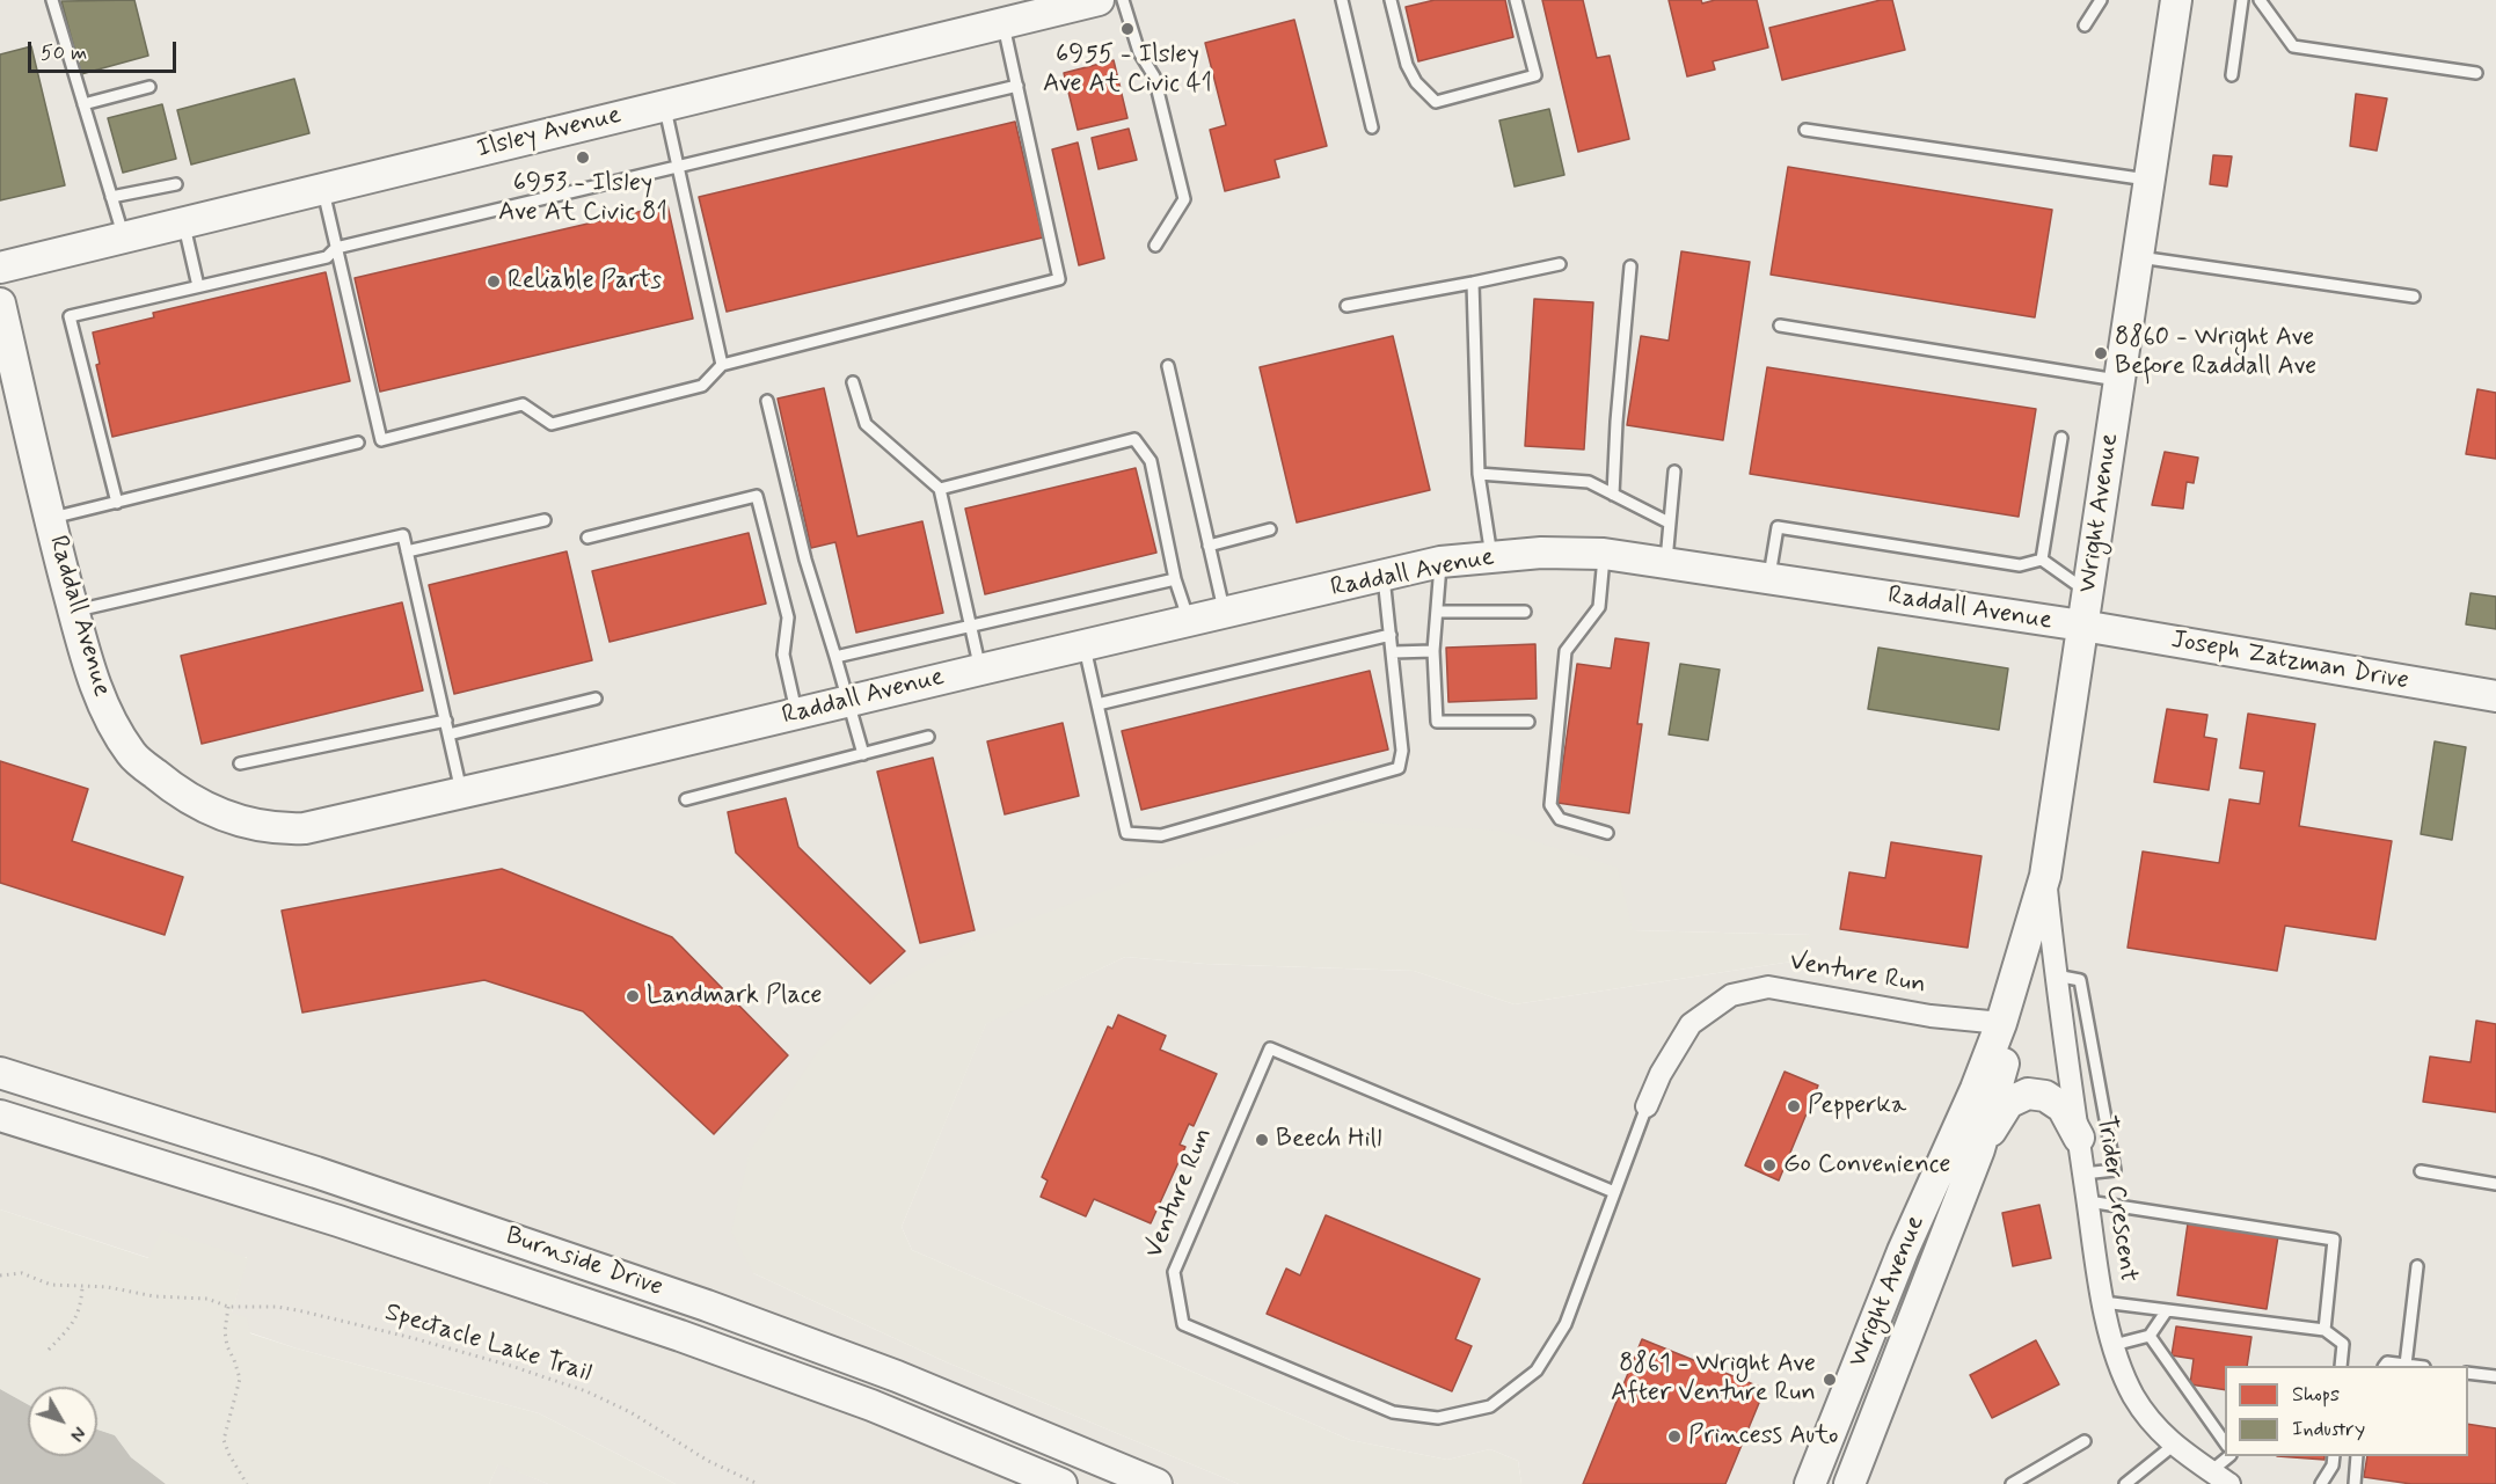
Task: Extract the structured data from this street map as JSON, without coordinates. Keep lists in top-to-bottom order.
{
  "streets": {
    "main road": [
      "Ilsley Avenue",
      "Wright Avenue",
      "Raddall Avenue",
      "Joseph Zatzman Drive",
      "Burnside Drive"
    ],
    "street": ["Venture Run", "Trider Crescent"],
    "path": ["Spectacle Lake Trail"]
  },
  "crossings": [
    ["Wright Avenue", "Raddall Avenue"],
    ["Wright Avenue", "Joseph Zatzman Drive"],
    ["Wright Avenue", "Venture Run"],
    ["Wright Avenue", "Trider Crescent"],
    ["Raddall Avenue", "Joseph Zatzman Drive"]
  ],
  "places": [
    "6955 - Ilsley Ave At Civic 41",
    "6953 - Ilsley Ave At Civic 81",
    "Reliable Parts",
    "8860 - Wright Ave Before Raddall Ave",
    "Landmark Place",
    "Pepperka",
    "Beech Hill",
    "Go Convenience",
    "8861 - Wright Ave After Venture Run",
    "Princess Auto"
  ],
  "legend": ["Shops", "Industry"],
  "scale_bar": "50 m",
  "north": "bottom right"
}
